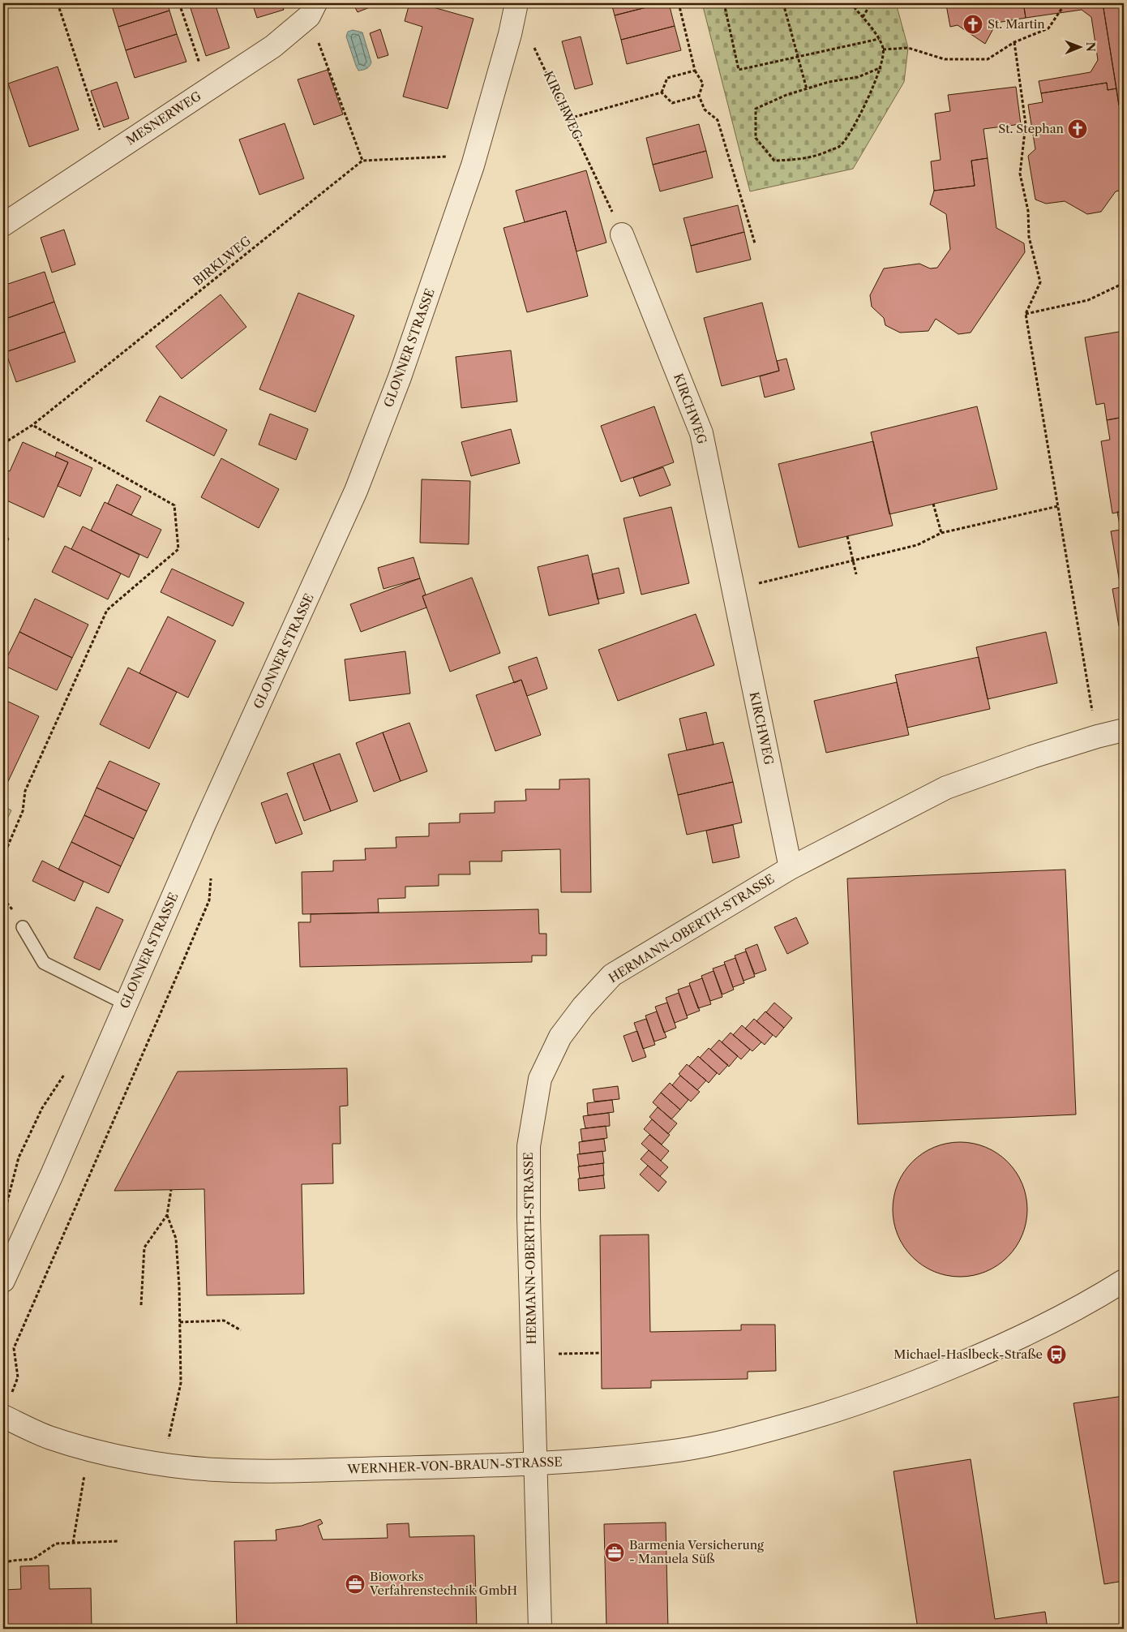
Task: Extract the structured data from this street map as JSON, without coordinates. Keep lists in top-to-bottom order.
{
  "streets": {
    "street": [
      "KIRCHWEG",
      "MESNERWEG",
      "GLONNER STRASSE",
      "HERMANN-OBERTH-STRASSE",
      "WERNHER-VON-BRAUN-STRASSE"
    ],
    "path": ["BIRKLWEG"]
  },
  "crossings": [
    ["KIRCHWEG", "GLONNER STRASSE"],
    ["KIRCHWEG", "HERMANN-OBERTH-STRASSE"],
    ["HERMANN-OBERTH-STRASSE", "WERNHER-VON-BRAUN-STRASSE"]
  ],
  "places": {
    "church": ["St. Martin", "St. Stephan"],
    "bus stop": ["Michael-Haslbeck-Straße"],
    "office": ["Barmenia Versicherung - Manuela Süß", "Bioworks Verfahrenstechnik GmbH"]
  },
  "north": "right"
}
